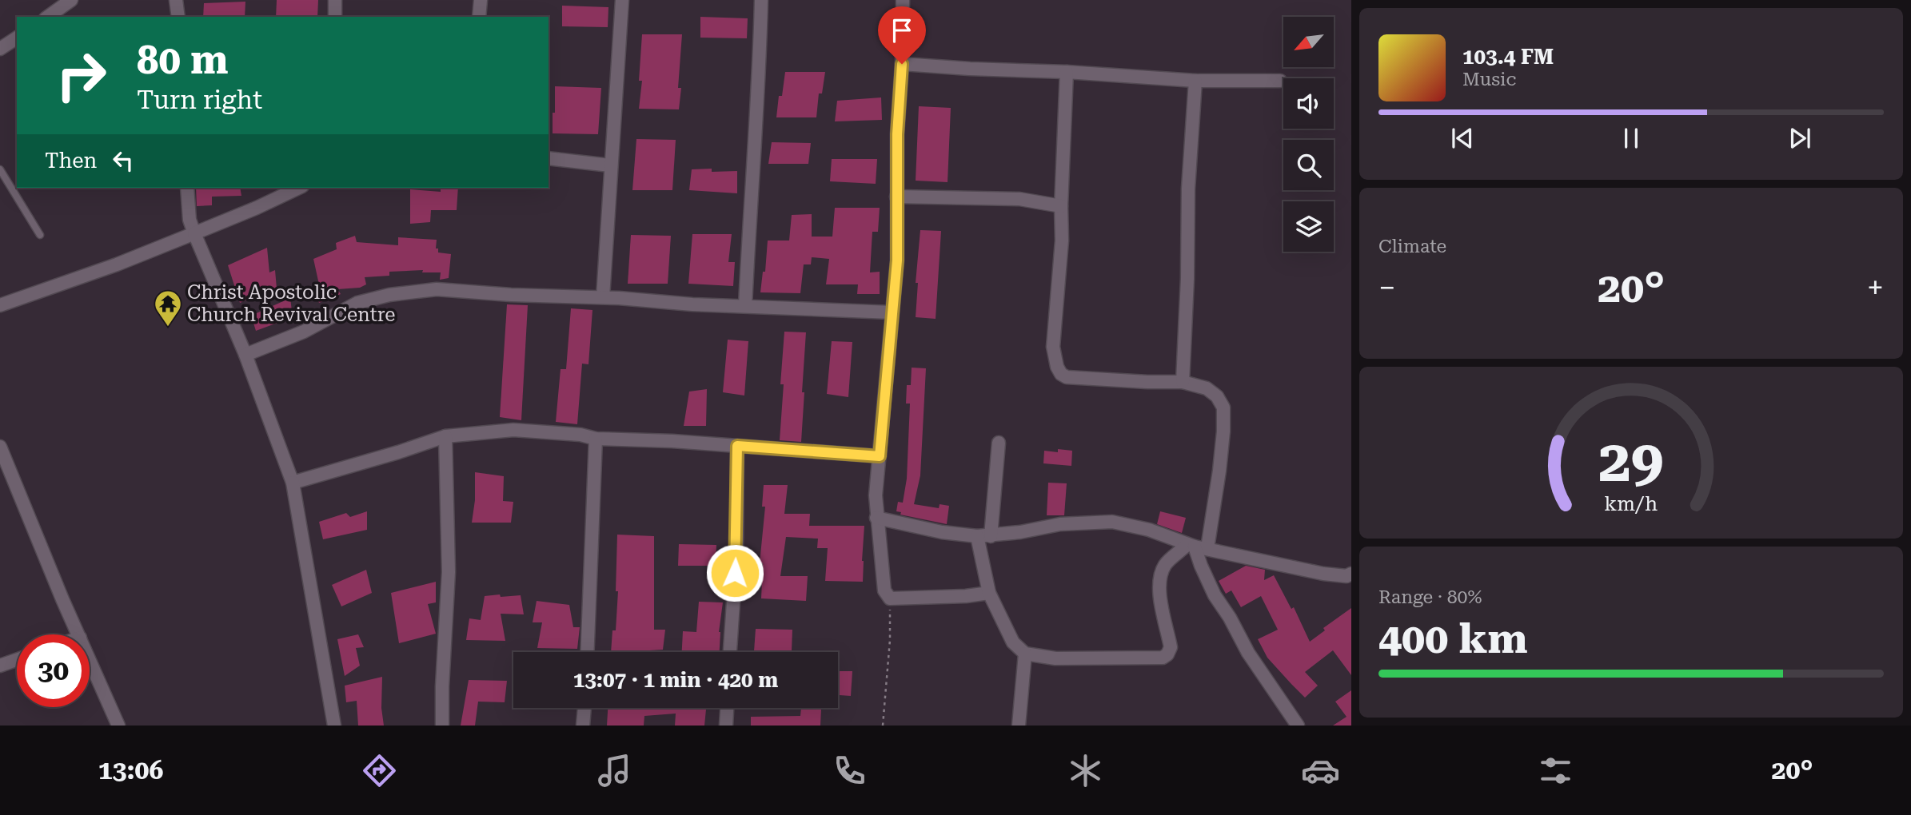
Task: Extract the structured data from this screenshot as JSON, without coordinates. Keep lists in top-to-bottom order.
{
  "places": {
    "temple": ["Christ Apostolic Church Revival Centre"]
  },
  "north": "bottom left",
  "page": {
    "turn": ["80 m", "Turn right"],
    "song": ["103.4 FM", "Music"],
    "then": "Then",
    "tile": [
      "Climate",
      ["Range · 80%", "400 km"]
    ],
    "heat": ["−", "20°", "+"],
    "limit": "30",
    "trip": "13:07 · 1 min · 420 m",
    "tabs": ["13:06", "20°"],
    "gauge": ["29", "km/h"]
  }
}
